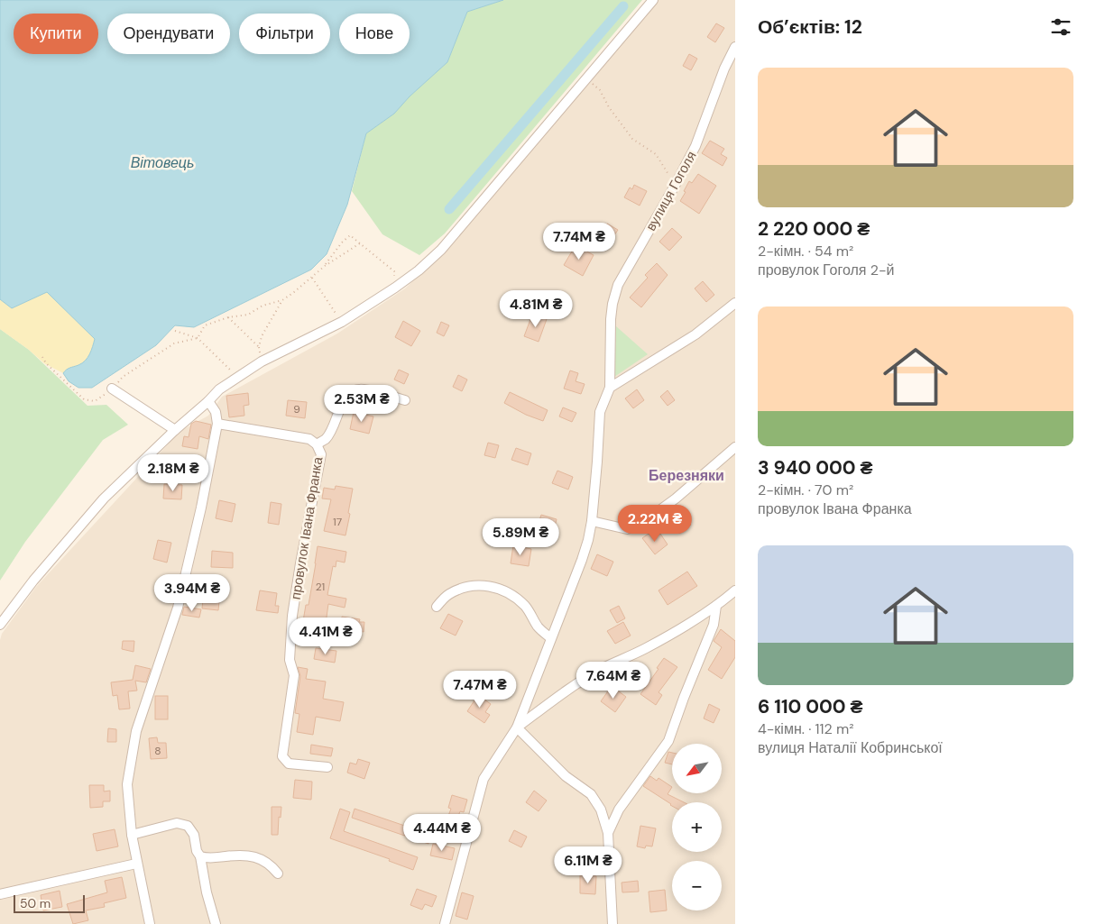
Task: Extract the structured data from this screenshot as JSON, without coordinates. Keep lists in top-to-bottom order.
{
  "streets": {
    "street": ["вулиця Гоголя", "провулок Івана Франка"]
  },
  "districts": ["Березняки"],
  "water": ["Вітовець"],
  "house_numbers": [
    "9",
    "17",
    "21",
    "8"
  ],
  "scale_bar": "50 m",
  "north": "bottom left",
  "page": {
    "heading": "Об’єктів: 12",
    "chip": [
      "Купити",
      "Орендувати",
      "Фільтри",
      "Нове"
    ],
    "list": [
      {
        "name": "2 220 000 ₴",
        "note": "2-кімн. · 54 m² · провулок Гоголя 2-й"
      },
      {
        "name": "3 940 000 ₴",
        "note": "2-кімн. · 70 m² · провулок Івана Франка"
      },
      {
        "name": "6 110 000 ₴",
        "note": "4-кімн. · 112 m² · вулиця Наталії Кобринської"
      }
    ],
    "price": [
      "7.74M ₴",
      "4.81M ₴",
      "2.53M ₴",
      "2.18M ₴",
      "2.22M ₴",
      "5.89M ₴",
      "3.94M ₴",
      "4.41M ₴",
      "7.64M ₴",
      "7.47M ₴",
      "4.44M ₴",
      "6.11M ₴"
    ],
    "map_buttons": ["+", "−"],
    "scale": "50 m"
  }
}
